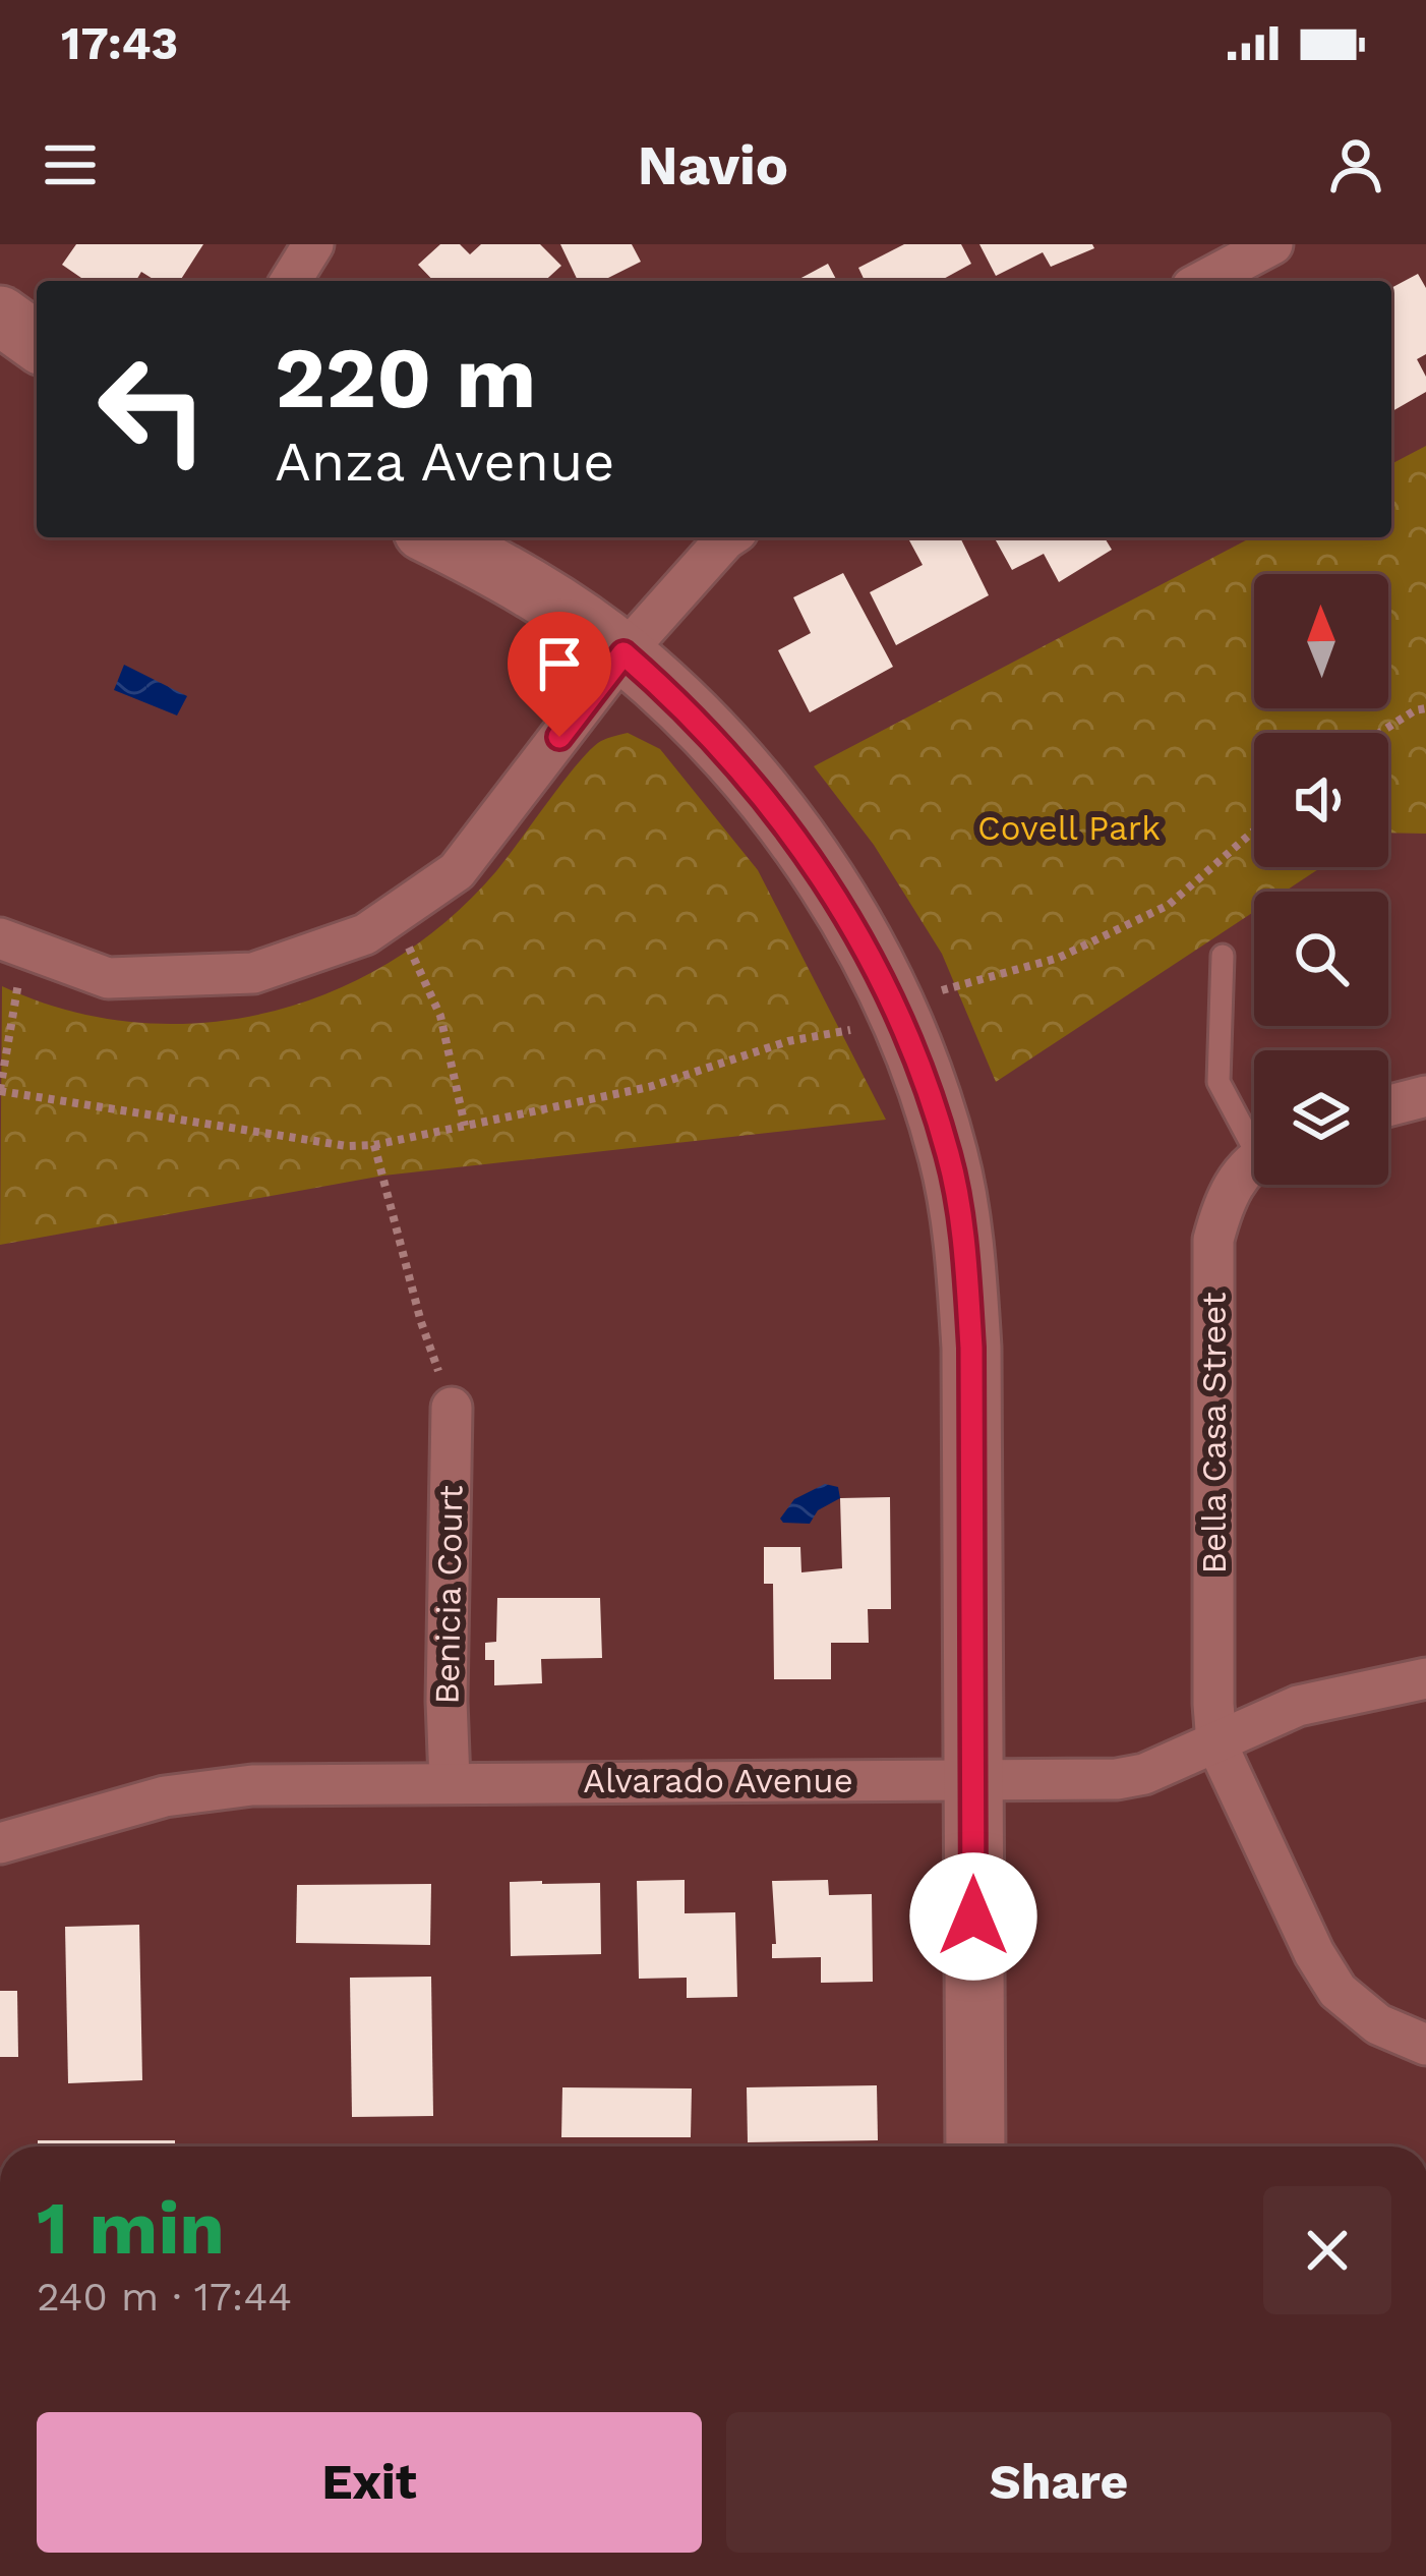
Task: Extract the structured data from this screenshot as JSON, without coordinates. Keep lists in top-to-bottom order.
{
  "streets": {
    "street": ["Bella Casa Street", "Benicia Court", "Alvarado Avenue"]
  },
  "crossings": [
    ["Bella Casa Street", "Alvarado Avenue"],
    ["Benicia Court", "Alvarado Avenue"]
  ],
  "parks": ["Covell Park"],
  "north": "top",
  "page": {
    "status": "17:43",
    "header": "Navio",
    "turn": ["220 m", "Anza Avenue"],
    "heading": ["1 min", "240 m · 17:44"],
    "buttons": ["Exit", "Share"]
  }
}
